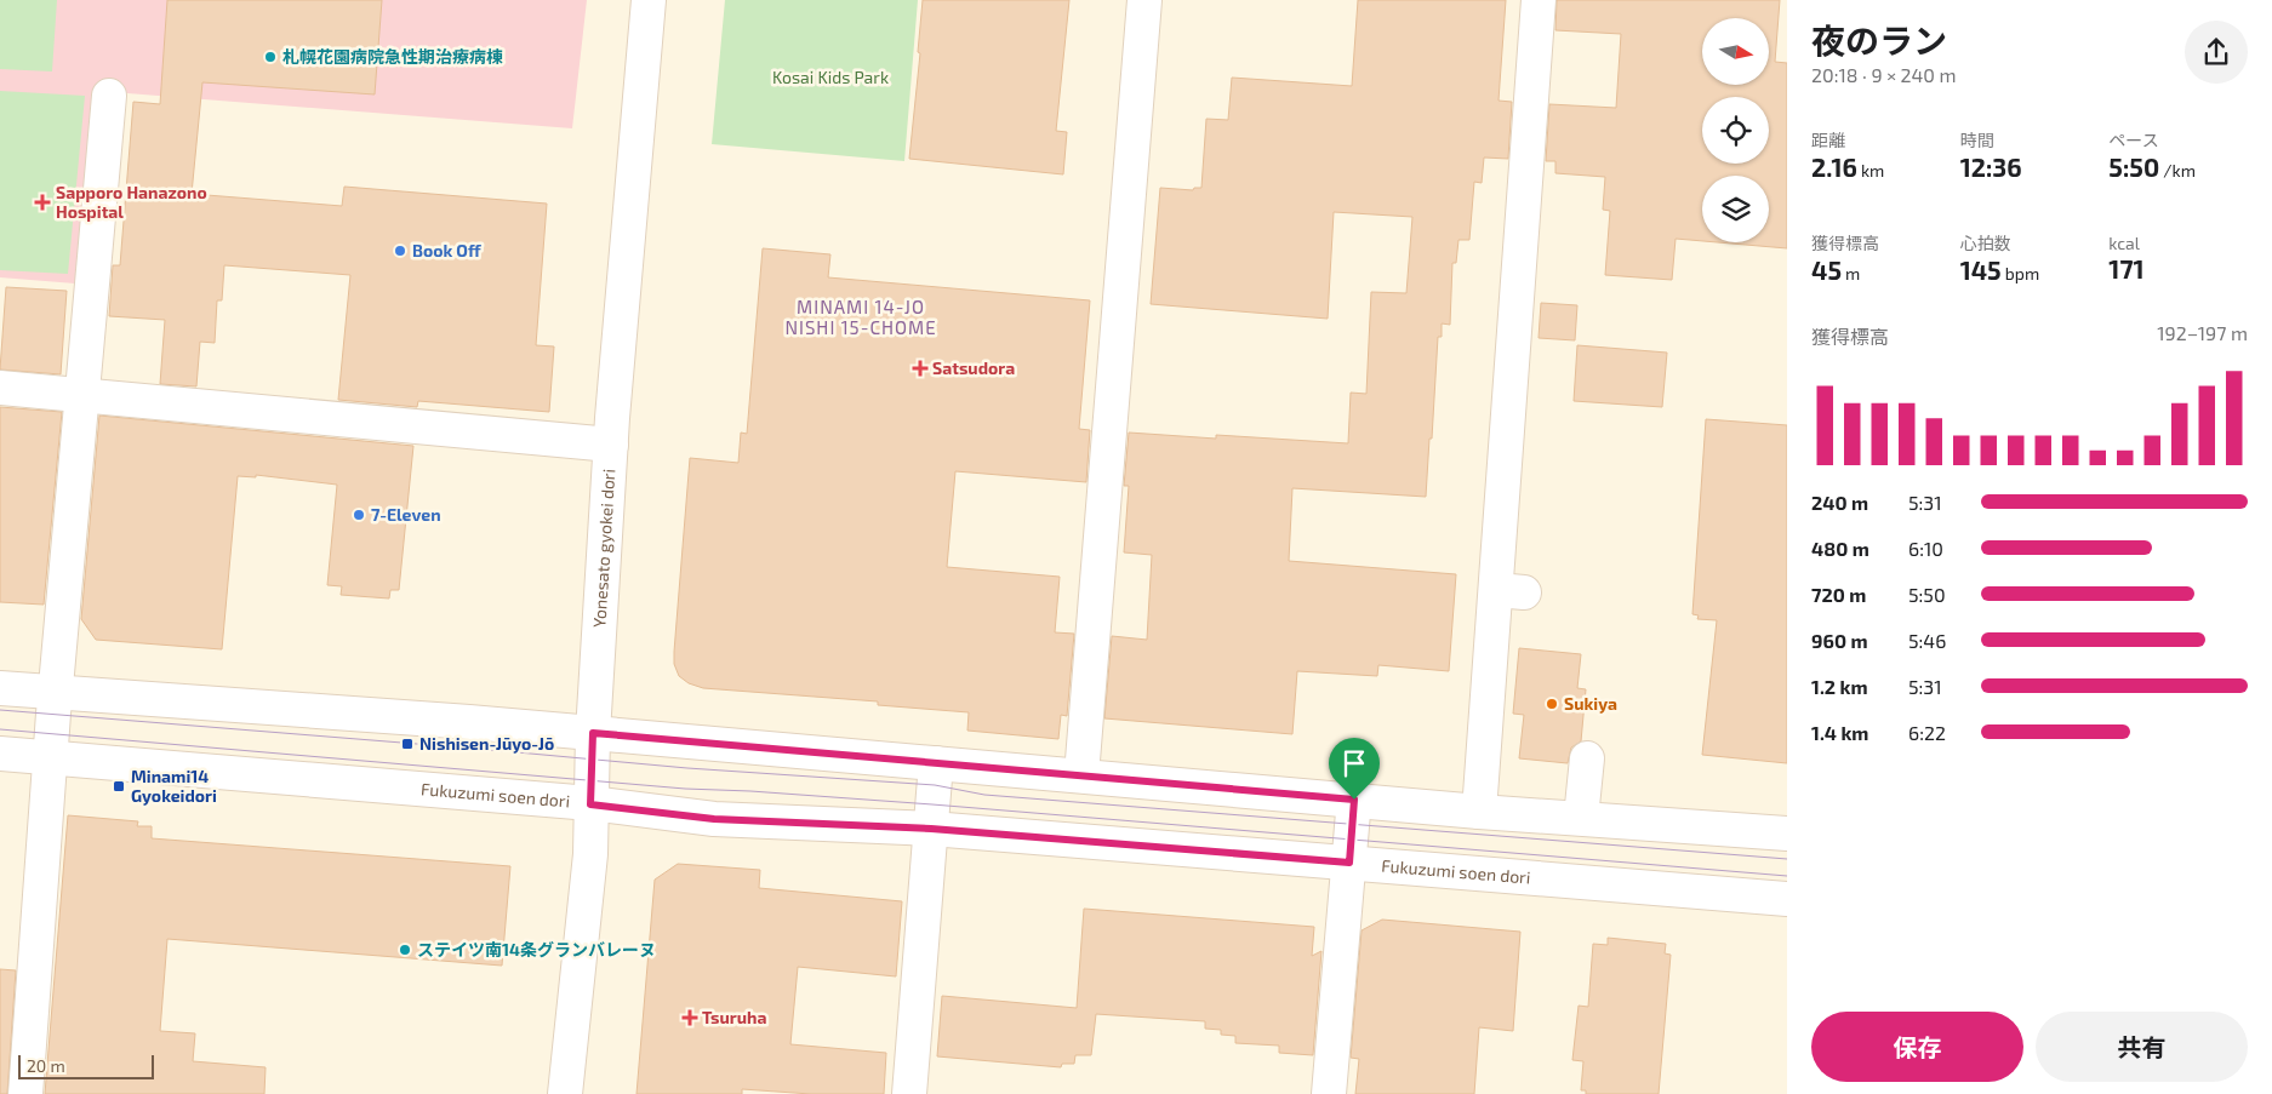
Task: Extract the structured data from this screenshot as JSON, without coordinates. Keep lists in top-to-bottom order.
{
  "streets": {
    "street": ["Yonesato gyokei dori", "Fukuzumi soen dori"]
  },
  "crossings": [
    ["Yonesato gyokei dori", "Fukuzumi soen dori"]
  ],
  "districts": ["MINAMI 14-JO NISHI 15-CHOME"],
  "parks": ["Kosai Kids Park"],
  "places": {
    "other": [
      "札幌花園病院急性期治療病棟",
      "Book Off",
      "7-Eleven",
      "Sukiya",
      "ステイツ南14条グランバレーヌ"
    ],
    "health": ["Sapporo Hanazono Hospital", "Satsudora", "Tsuruha"],
    "transit": ["Nishisen-Jūyo-Jō", "Minami14 Gyokeidori"]
  },
  "scale_bar": "20 m",
  "north": "right",
  "page": {
    "heading": ["夜のラン", "20:18 · 9 × 240 m"],
    "stats": [
      ["距離", "2.16 km"],
      ["時間", "12:36"],
      ["ペース", "5:50 /km"],
      ["獲得標高", "45 m"],
      ["心拍数", "145 bpm"],
      ["kcal", "171"]
    ],
    "chart": ["獲得標高", "192–197 m"],
    "list": [
      {
        "name": "240 m",
        "note": "5:31"
      },
      {
        "name": "480 m",
        "note": "6:10"
      },
      {
        "name": "720 m",
        "note": "5:50"
      },
      {
        "name": "960 m",
        "note": "5:46"
      },
      {
        "name": "1.2 km",
        "note": "5:31"
      },
      {
        "name": "1.4 km",
        "note": "6:22"
      }
    ],
    "buttons": ["保存", "共有"],
    "scale": "20 m"
  }
}
